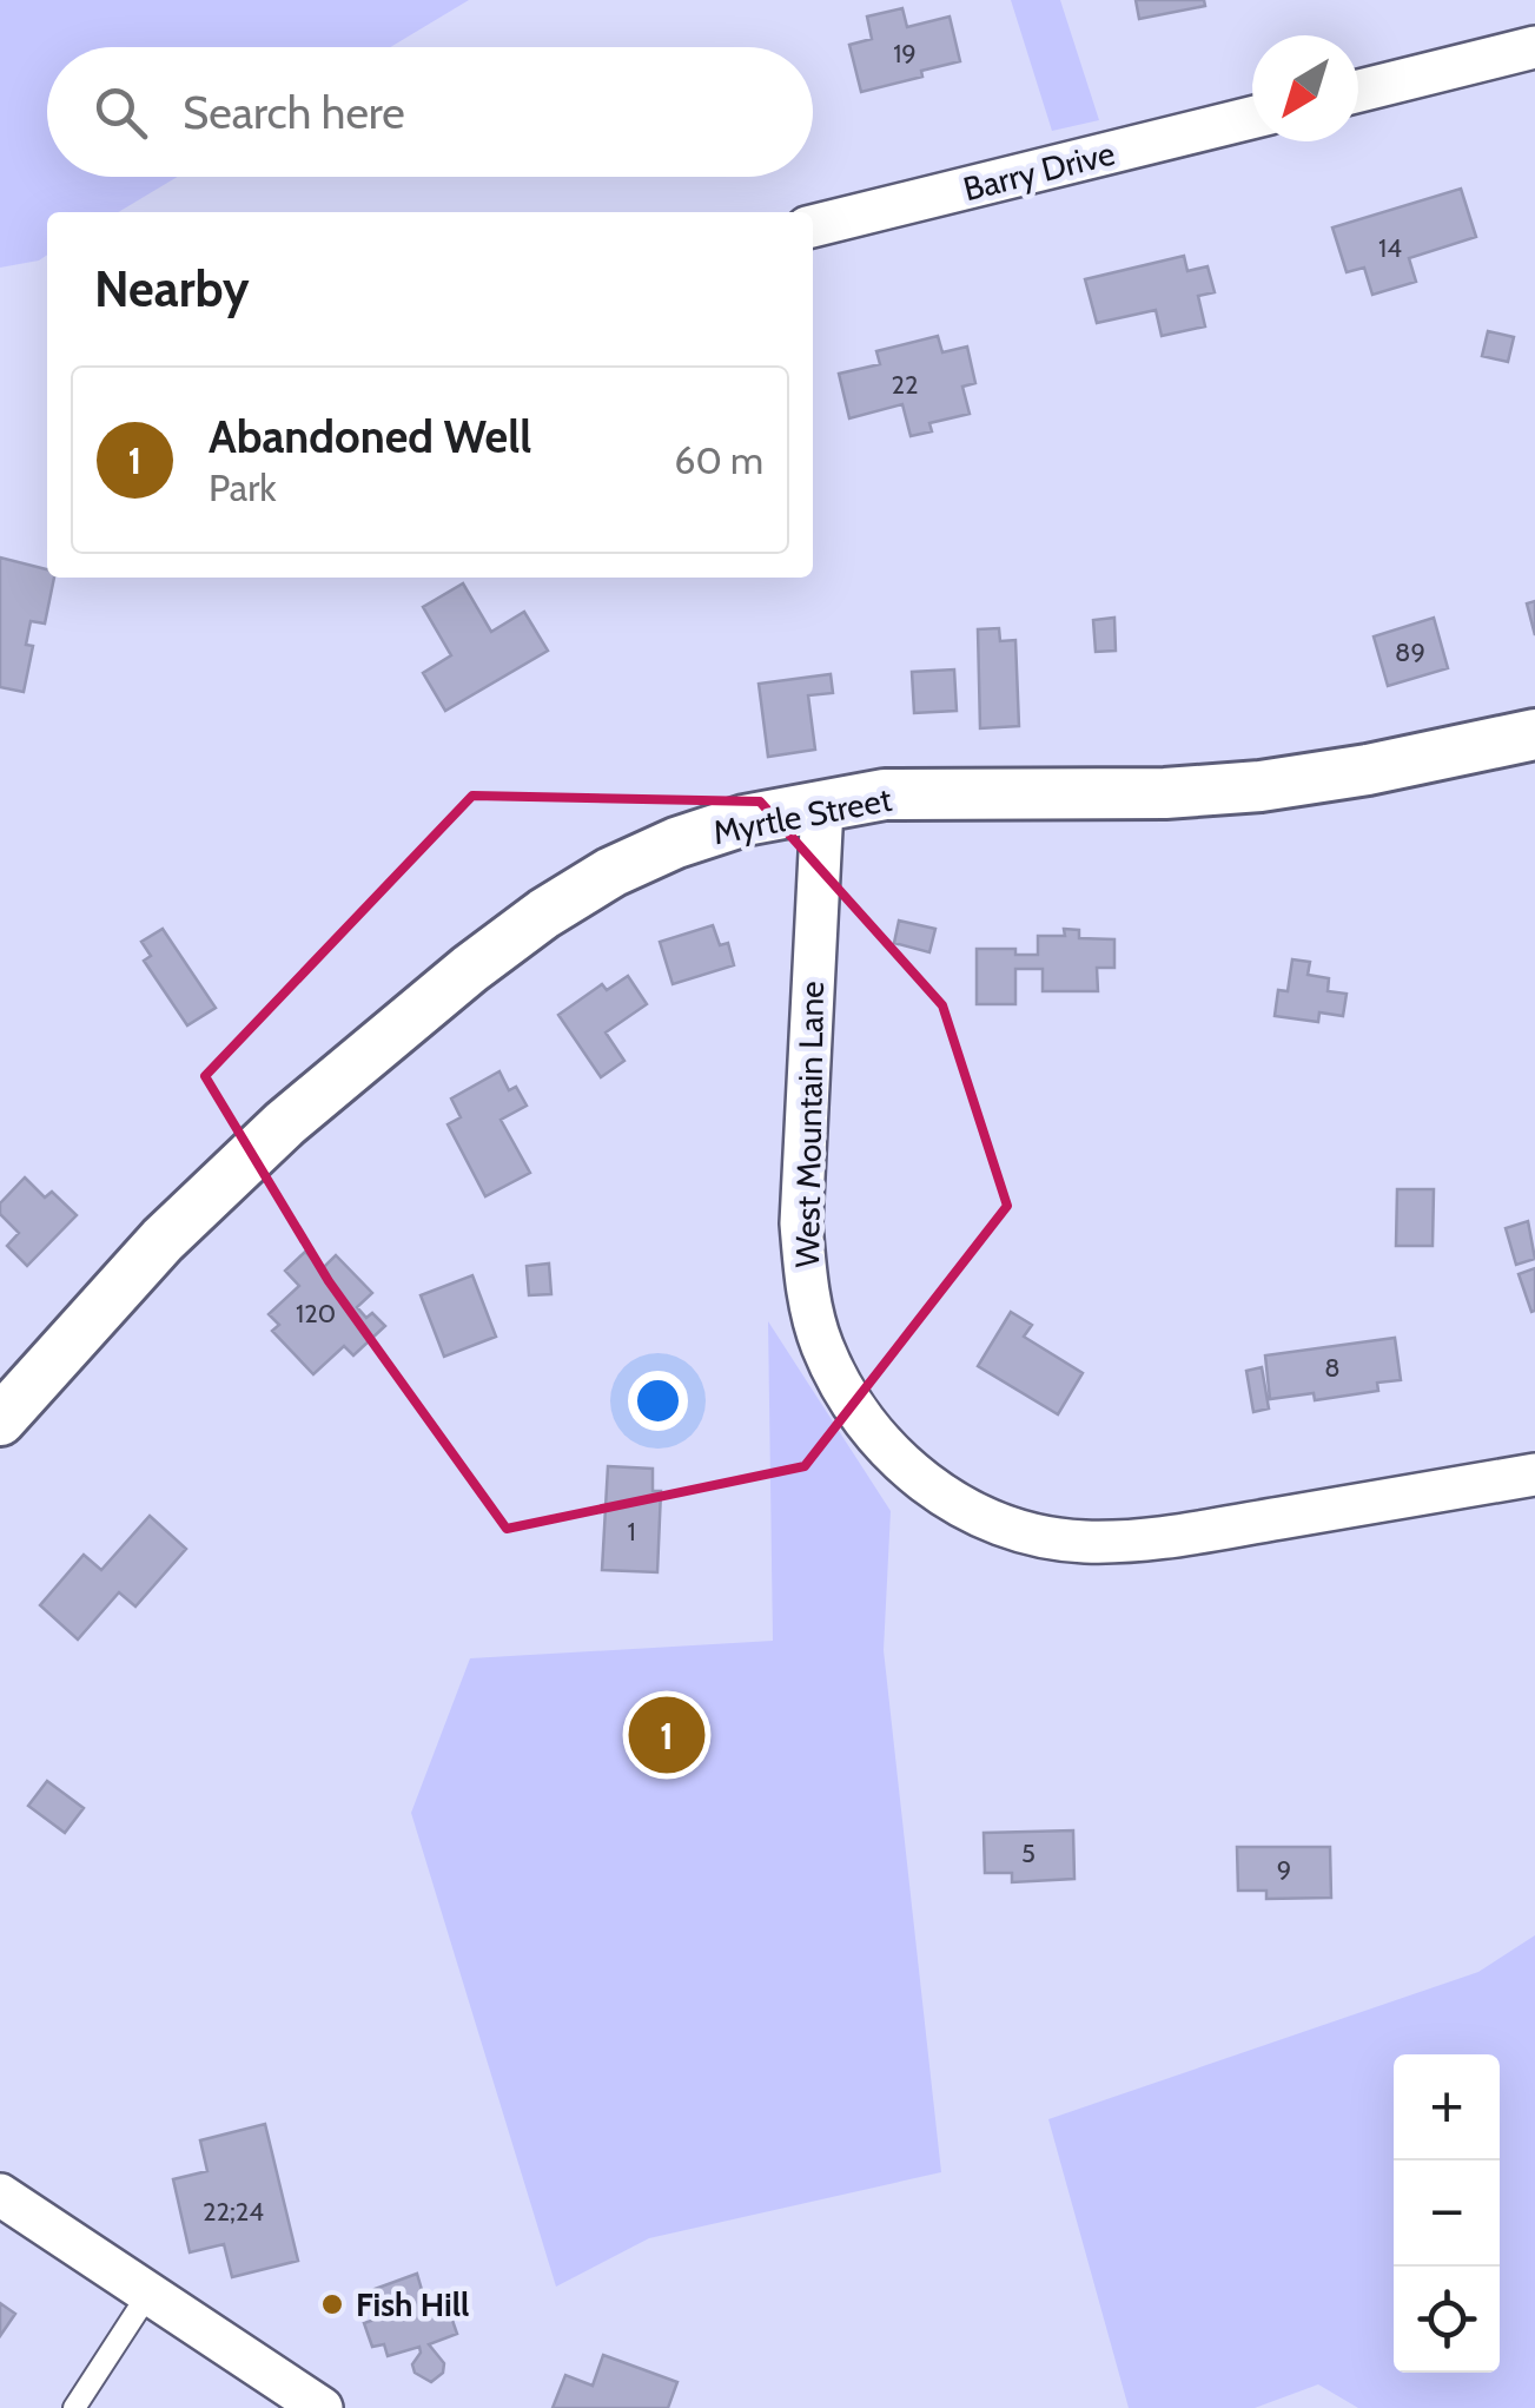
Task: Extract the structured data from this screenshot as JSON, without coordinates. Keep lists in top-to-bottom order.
{
  "streets": {
    "street": ["Barry Drive", "Myrtle Street", "West Mountain Lane"]
  },
  "crossings": [
    ["Myrtle Street", "West Mountain Lane"]
  ],
  "places": ["Fish Hill"],
  "house_numbers": [
    "19",
    "14",
    "22",
    "89",
    "120",
    "8",
    "1",
    "5",
    "9",
    "22;24"
  ],
  "north": "bottom left",
  "page": {
    "search": "Search here",
    "heading": "Nearby",
    "list": [
      {
        "mark": "1",
        "name": "Abandoned Well",
        "note": "Park",
        "value": "60 m"
      }
    ],
    "pins": "1",
    "map_buttons": ["+", "−"]
  }
}
